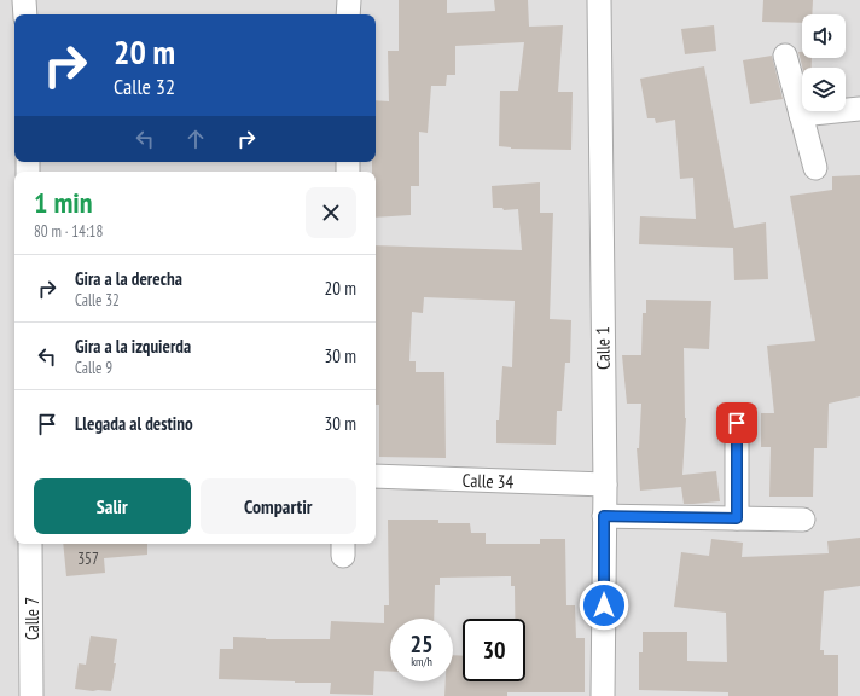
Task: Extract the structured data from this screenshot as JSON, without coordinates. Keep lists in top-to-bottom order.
{
  "streets": {
    "street": ["Calle 1", "Calle 34", "Calle 7"]
  },
  "crossings": [
    ["Calle 1", "Calle 34"]
  ],
  "house_numbers": ["357"],
  "page": {
    "turn": ["20 m", "Calle 32"],
    "heading": ["1 min", "80 m · 14:18"],
    "list": [
      {
        "name": "Gira a la derecha",
        "note": "Calle 32",
        "value": "20 m"
      },
      {
        "name": "Gira a la izquierda",
        "note": "Calle 9",
        "value": "30 m"
      },
      {
        "name": "Llegada al destino",
        "value": "30 m"
      }
    ],
    "buttons": ["Salir", "Compartir"],
    "speed": "25 km/h",
    "limit": "30"
  }
}
